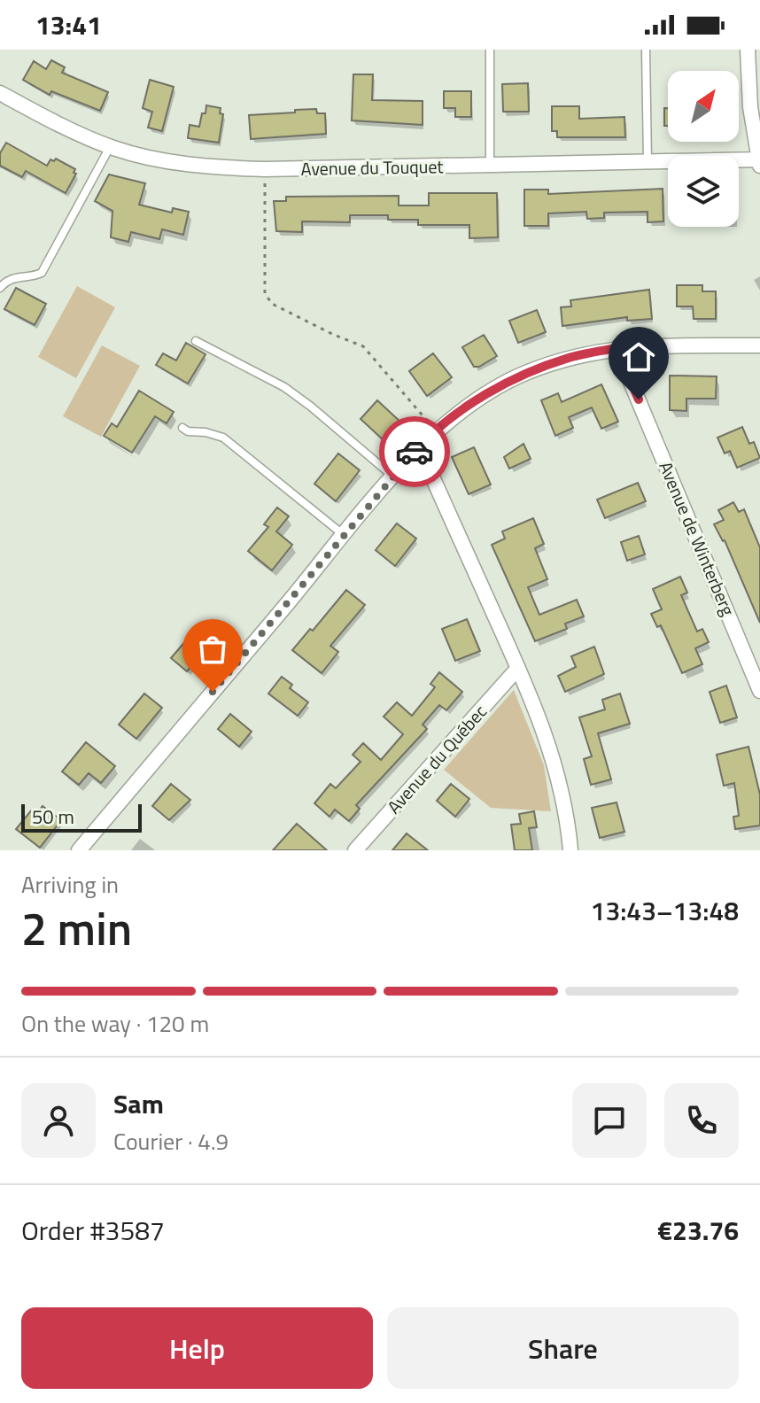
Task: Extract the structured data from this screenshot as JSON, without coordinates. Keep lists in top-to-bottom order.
{
  "streets": {
    "street": ["Avenue du Touquet", "Avenue de Winterberg", "Avenue du Québec"]
  },
  "scale_bar": "50 m",
  "north": "top right",
  "page": {
    "status": "13:41",
    "scale": "50 m",
    "heading": ["2 min", "Arriving in", "13:43–13:48"],
    "panel": [
      "Sam",
      "Courier · 4.9",
      "Order #3587",
      "€23.76"
    ],
    "bar": "On the way · 120 m",
    "buttons": ["Help", "Share"]
  }
}
